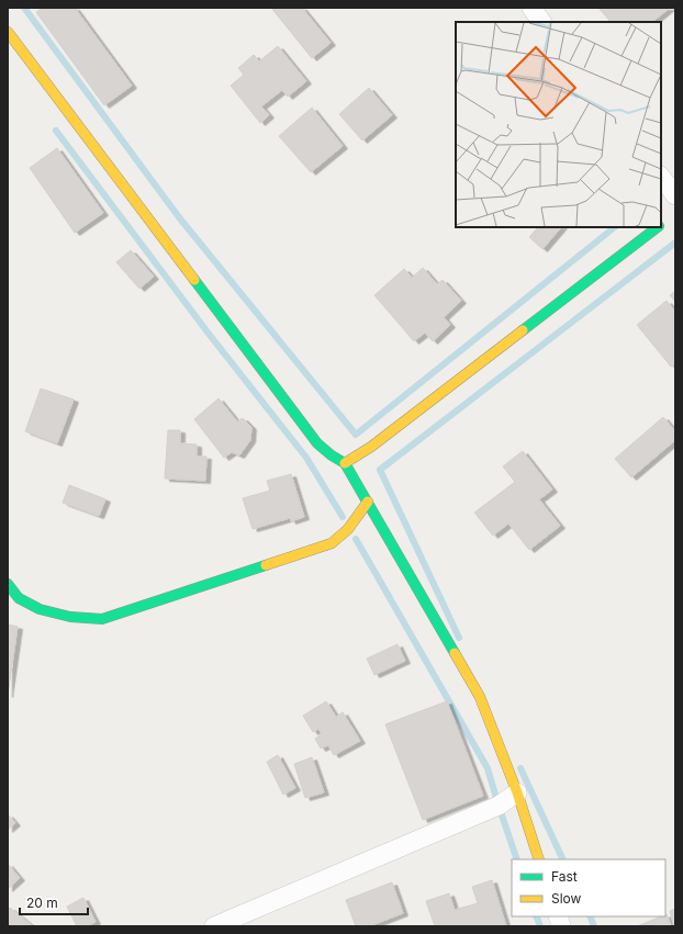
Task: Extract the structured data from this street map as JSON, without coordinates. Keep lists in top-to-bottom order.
{
  "legend": ["Fast", "Slow"],
  "scale_bar": "20 m"
}
